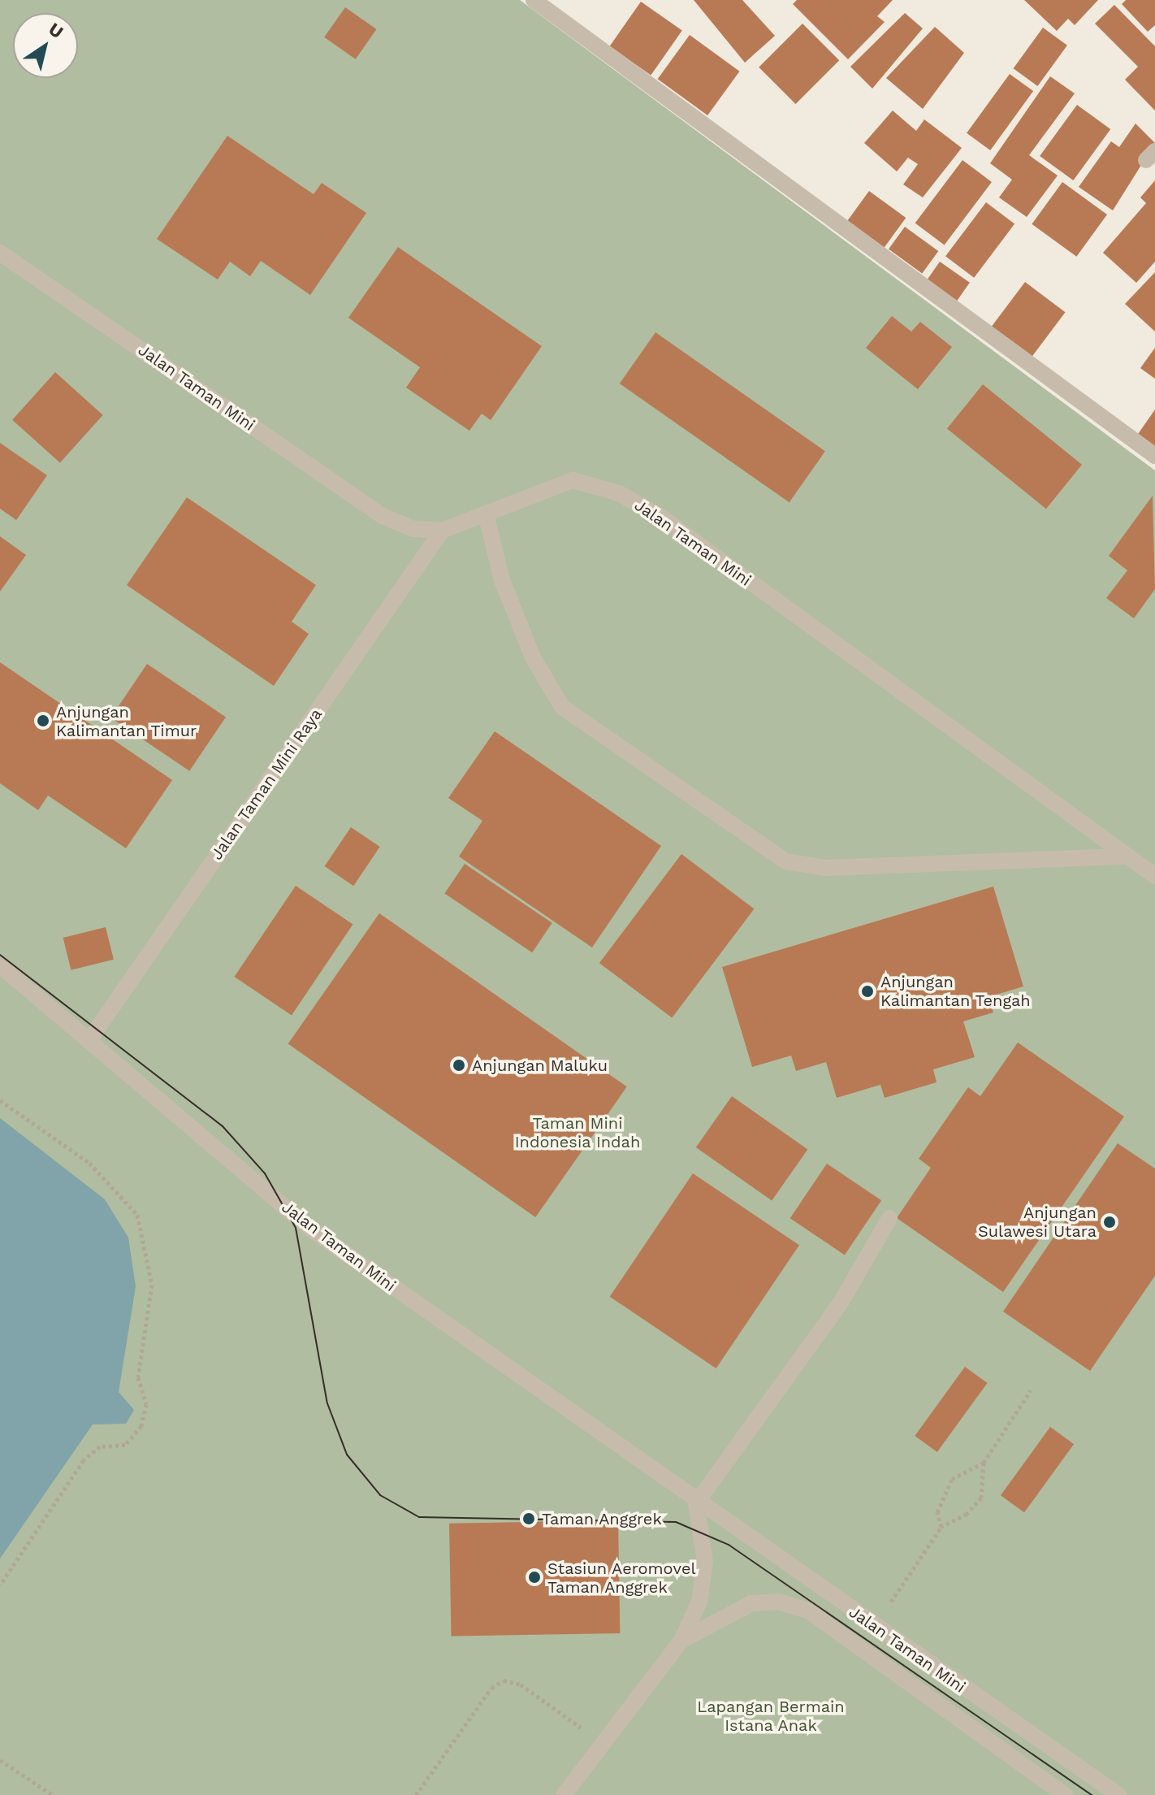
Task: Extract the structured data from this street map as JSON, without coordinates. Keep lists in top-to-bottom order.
{
  "streets": {
    "street": ["Jalan Taman Mini", "Jalan Taman Mini Raya"]
  },
  "crossings": [
    ["Jalan Taman Mini", "Jalan Taman Mini Raya"]
  ],
  "parks": ["Taman Mini Indonesia Indah", "Lapangan Bermain Istana Anak"],
  "places": [
    "Anjungan Kalimantan Timur",
    "Anjungan Kalimantan Tengah",
    "Anjungan Maluku",
    "Anjungan Sulawesi Utara",
    "Taman Anggrek",
    "Stasiun Aeromovel Taman Anggrek"
  ],
  "north": "top right"
}
